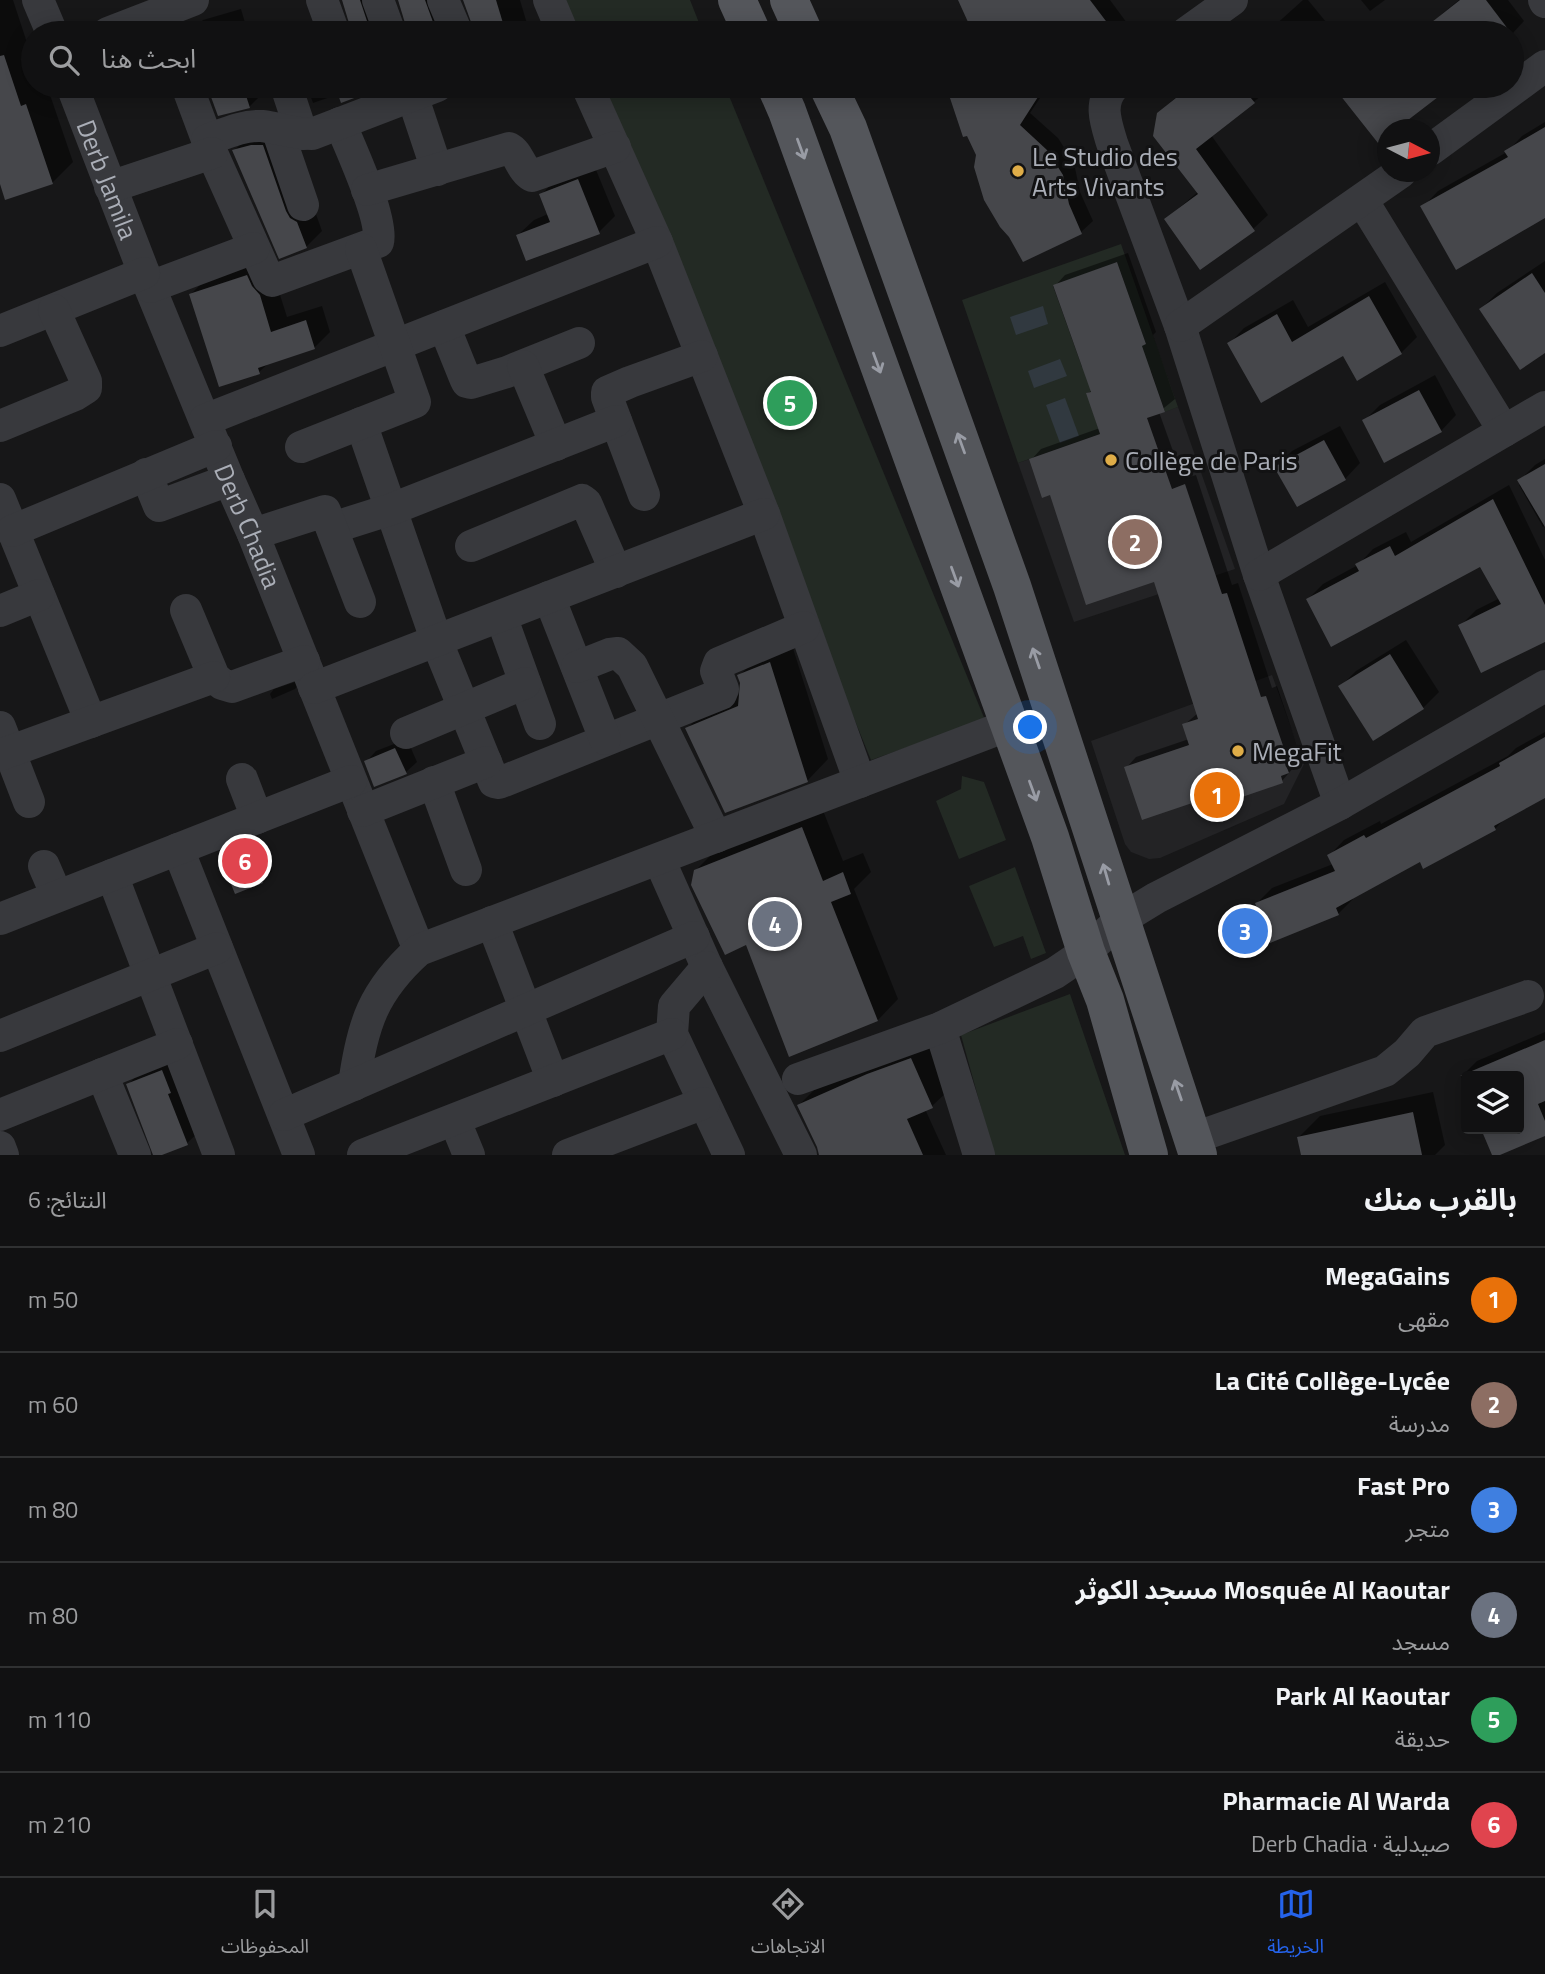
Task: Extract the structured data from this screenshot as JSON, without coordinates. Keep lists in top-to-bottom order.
{
  "streets": {
    "street": ["Derb Jamila", "Derb Chadia"]
  },
  "crossings": [
    ["Derb Jamila", "Derb Chadia"]
  ],
  "places": ["Le Studio des Arts Vivants", "Collège de Paris", "MegaFit"],
  "north": "right",
  "page": {
    "search": "ابحث هنا",
    "pins": [
      "5",
      "2",
      "1",
      "6",
      "4",
      "3"
    ],
    "heading": ["بالقرب منك", "النتائج: 6"],
    "list": [
      {
        "mark": "1",
        "name": "MegaGains",
        "note": "مقهى",
        "value": "50 m"
      },
      {
        "mark": "2",
        "name": "La Cité Collège-Lycée",
        "note": "مدرسة",
        "value": "60 m"
      },
      {
        "mark": "3",
        "name": "Fast Pro",
        "note": "متجر",
        "value": "80 m"
      },
      {
        "mark": "4",
        "name": "Mosquée Al Kaoutar مسجد الكوثر",
        "note": "مسجد",
        "value": "80 m"
      },
      {
        "mark": "5",
        "name": "Park Al Kaoutar",
        "note": "حديقة",
        "value": "110 m"
      },
      {
        "mark": "6",
        "name": "Pharmacie Al Warda",
        "note": "صيدلية · Derb Chadia",
        "value": "210 m"
      }
    ],
    "nav": ["الخريطة", "الاتجاهات", "المحفوظات"]
  }
}
